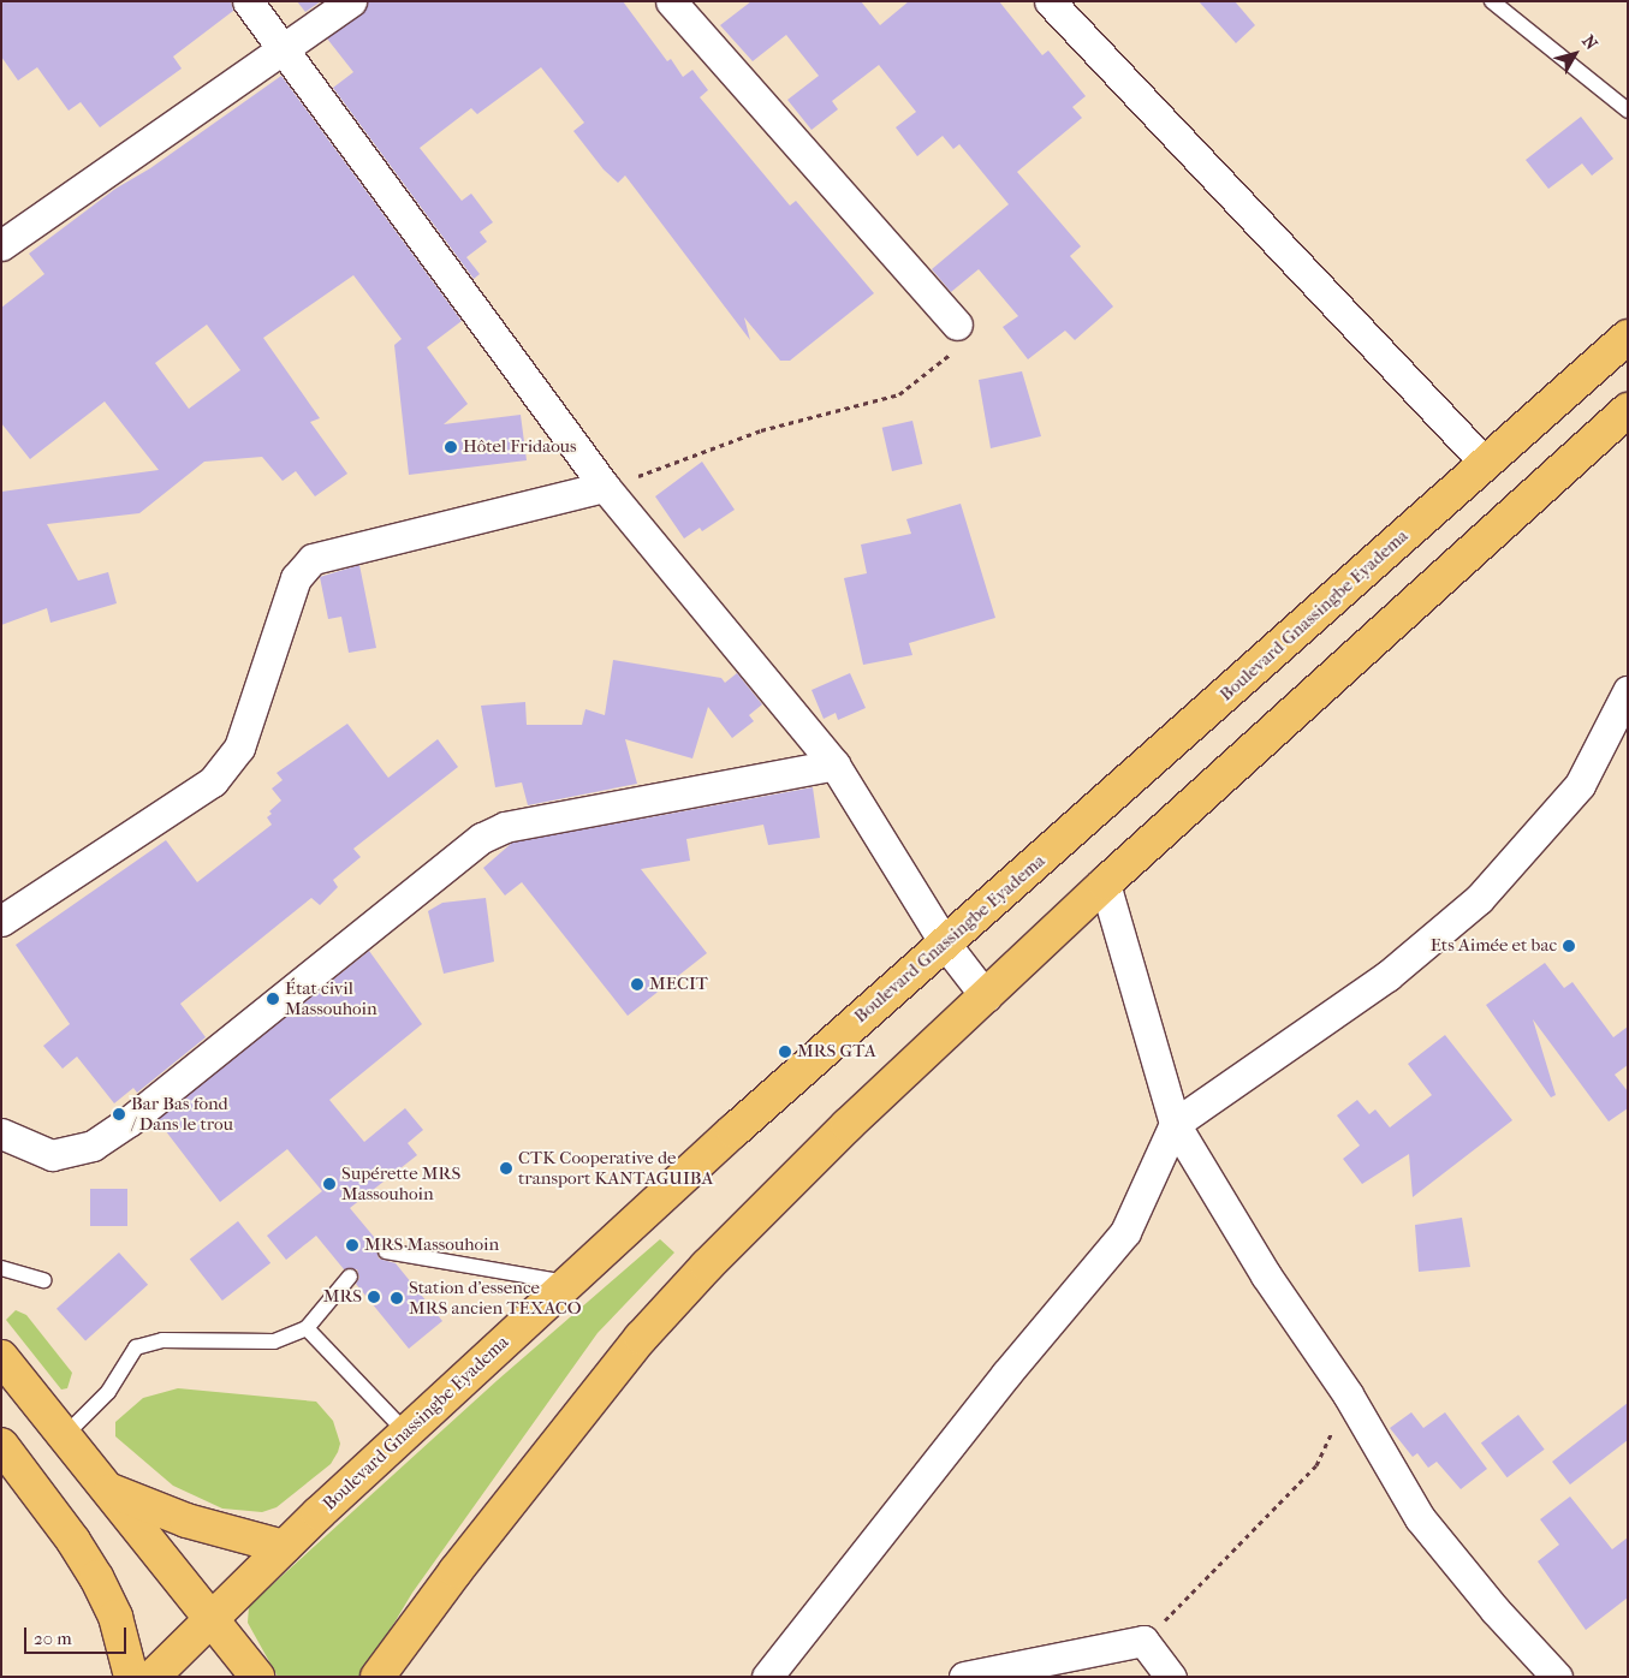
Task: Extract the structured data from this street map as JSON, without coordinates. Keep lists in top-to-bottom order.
{
  "streets": {
    "main road": ["Boulevard Gnassingbe Eyadema"]
  },
  "places": [
    "Hôtel Fridaous",
    "Ets Aimée et bac",
    "MECIT",
    "État civil Massouhoin",
    "MRS GTA",
    "Bar Bas fond / Dans le trou",
    "CTK Cooperative de transport KANTAGUIBA",
    "Supérette MRS Massouhoin",
    "MRS Massouhoin",
    "MRS",
    "Station d'essence MRS ancien TEXACO"
  ],
  "scale_bar": "20 m",
  "north": "top right"
}
